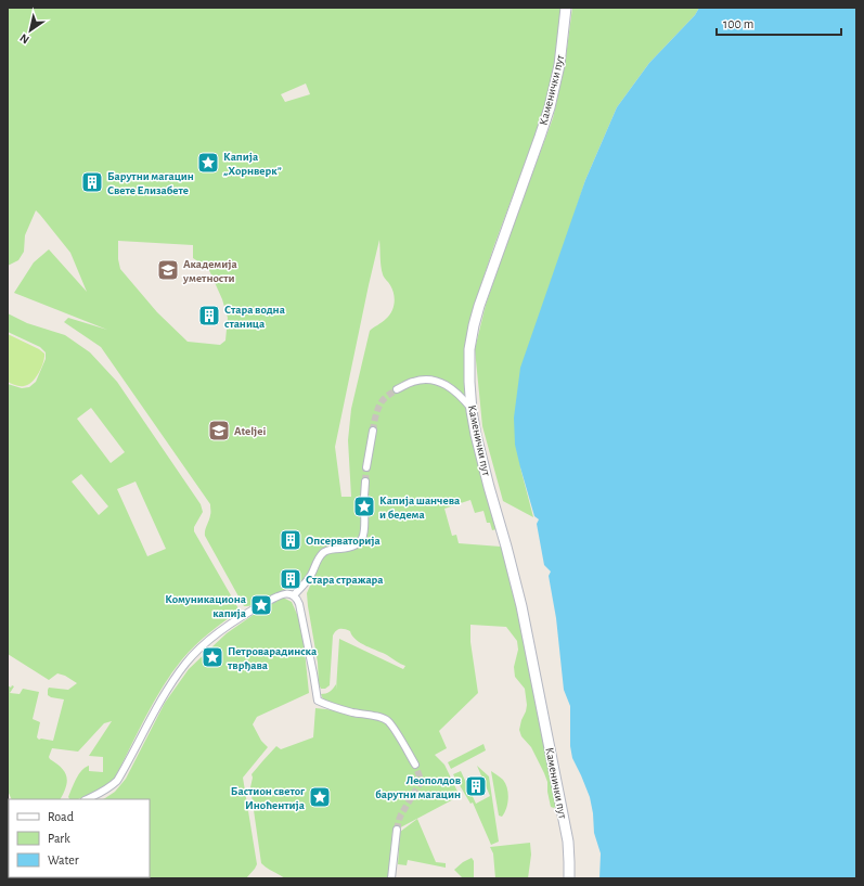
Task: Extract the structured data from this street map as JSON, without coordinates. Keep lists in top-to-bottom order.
{
  "streets": {
    "main road": ["Каменички пут"]
  },
  "places": {
    "place": [
      "Капија „Хорнверк”",
      "Капија шанчева и бедема",
      "Комуникациона капија",
      "Петроварадинска тврђава",
      "Бастион светог Иноћентија"
    ],
    "building": [
      "Барутни магацин Свете Елизабете",
      "Стара водна станица",
      "Опсерваторија",
      "Стара стражара",
      "Леополдов барутни магацин"
    ],
    "school or university": ["Академија уметности", "Ateljei"]
  },
  "legend": ["Road", "Park", "Water"],
  "scale_bar": "100 m",
  "north": "bottom left"
}
